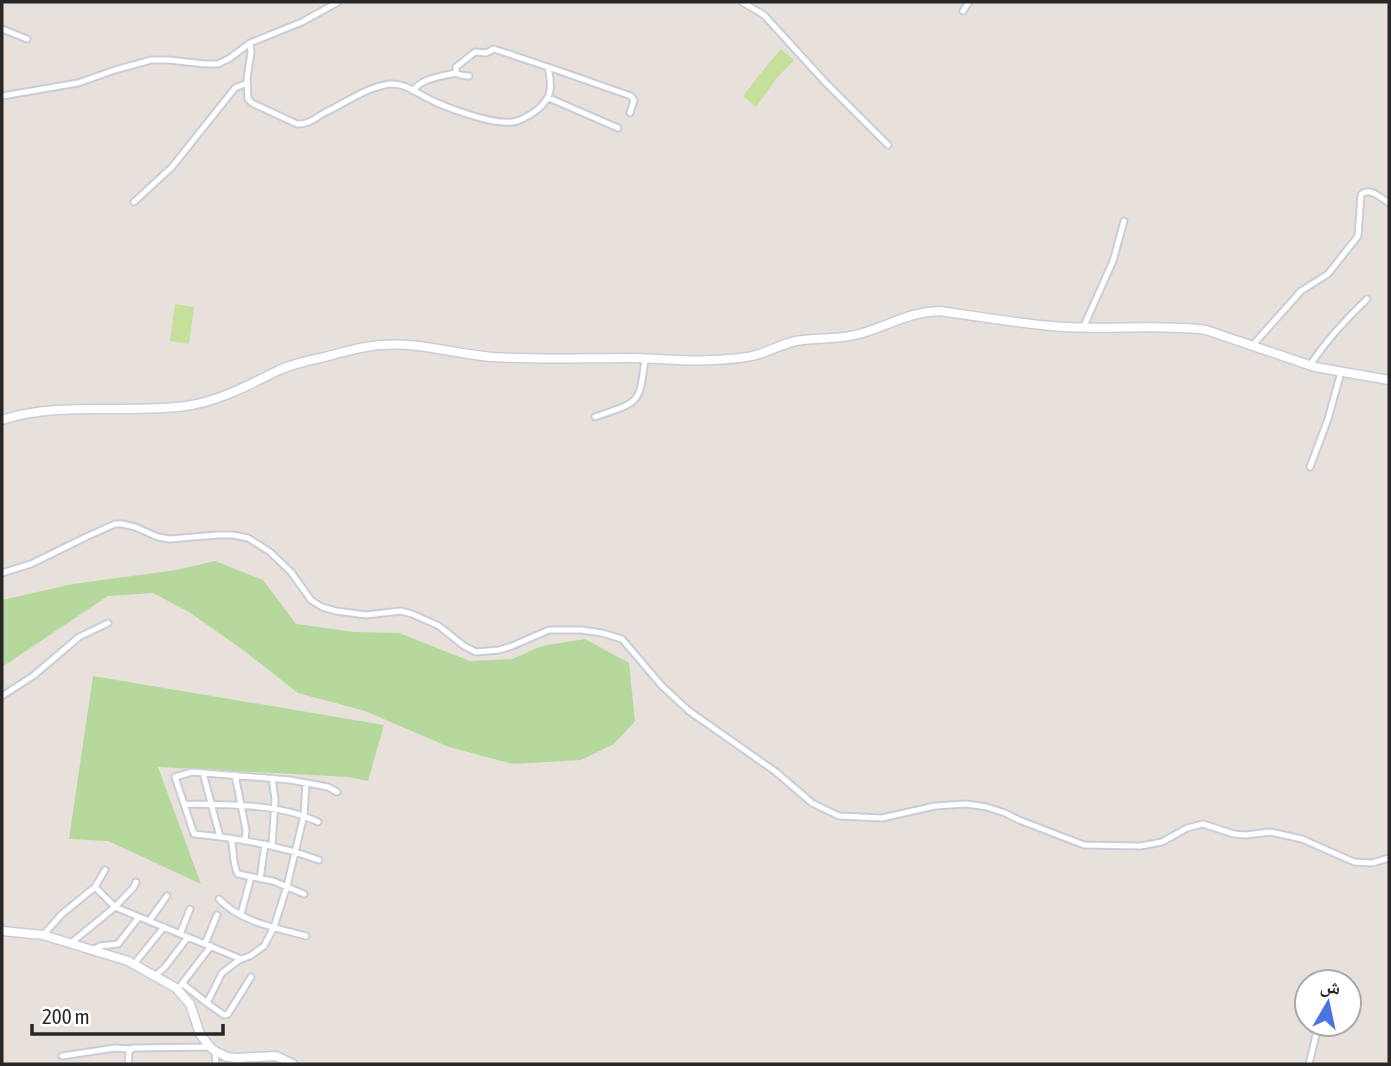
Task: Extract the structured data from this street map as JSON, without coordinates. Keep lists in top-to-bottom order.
{
  "scale_bar": "200 m",
  "north": "top"
}
